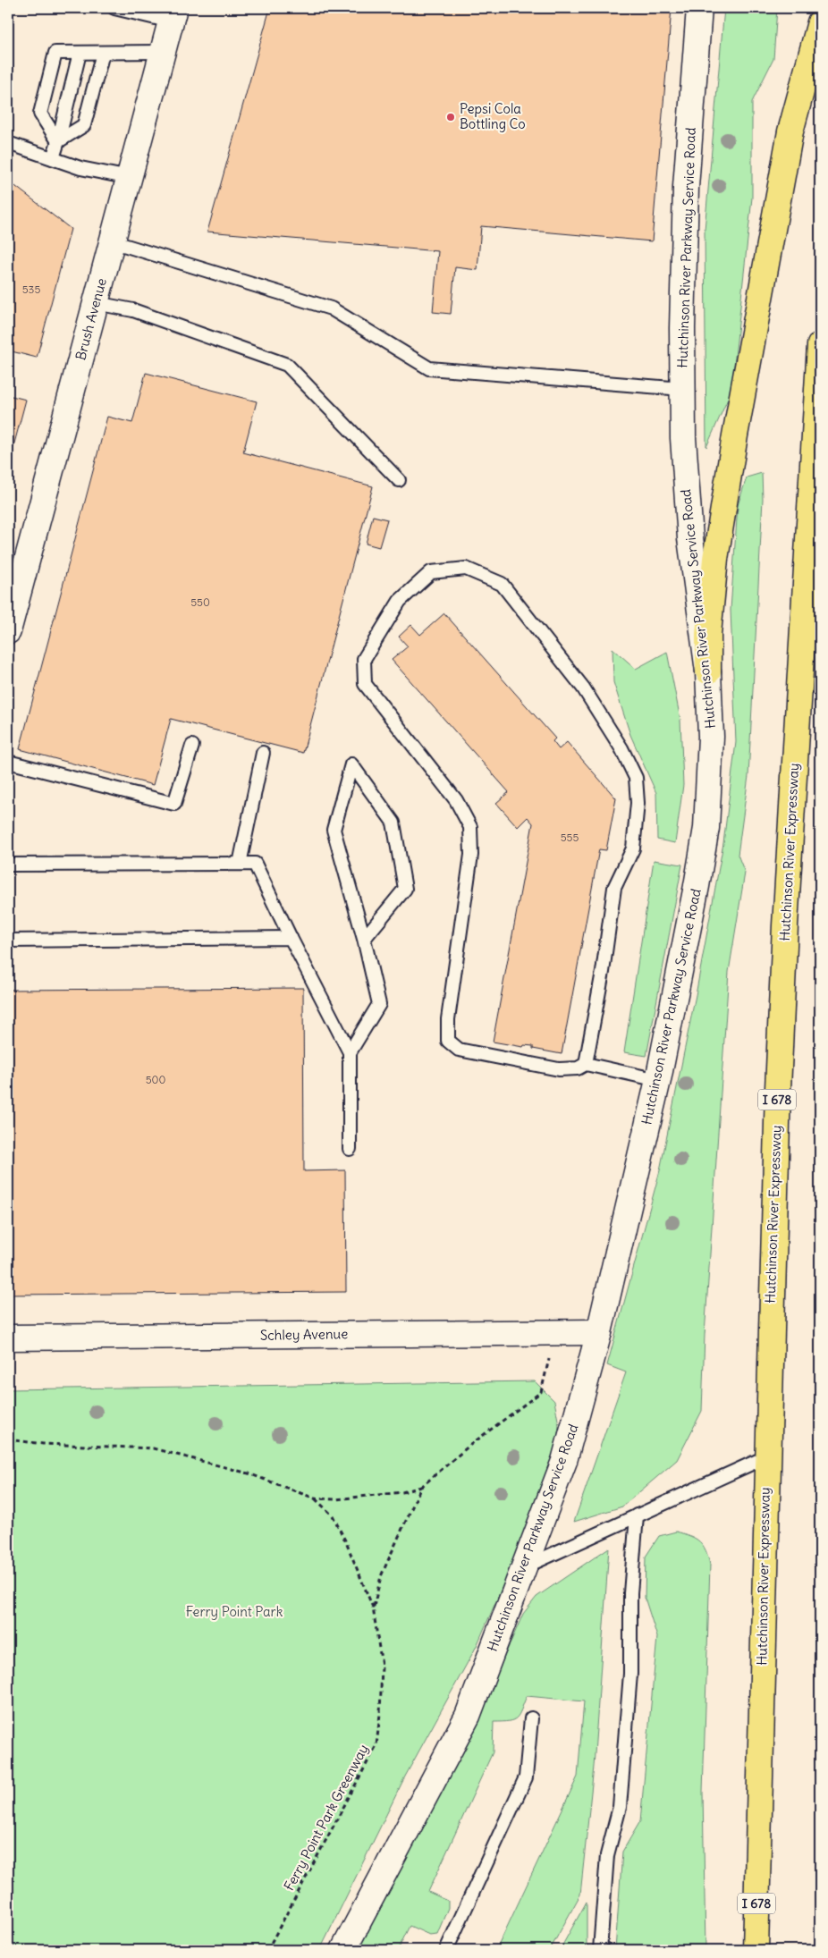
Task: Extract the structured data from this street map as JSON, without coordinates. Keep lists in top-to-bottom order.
{
  "streets": {
    "highway": ["Hutchinson River Expressway", "I 678"],
    "street": ["Hutchinson River Parkway Service Road", "Brush Avenue", "Schley Avenue"],
    "path": ["Ferry Point Park Greenway"]
  },
  "crossings": [
    ["Hutchinson River Parkway Service Road", "Schley Avenue"]
  ],
  "parks": ["Ferry Point Park"],
  "places": ["Pepsi Cola Bottling Co"],
  "house_numbers": [
    "535",
    "550",
    "555",
    "500"
  ]
}
